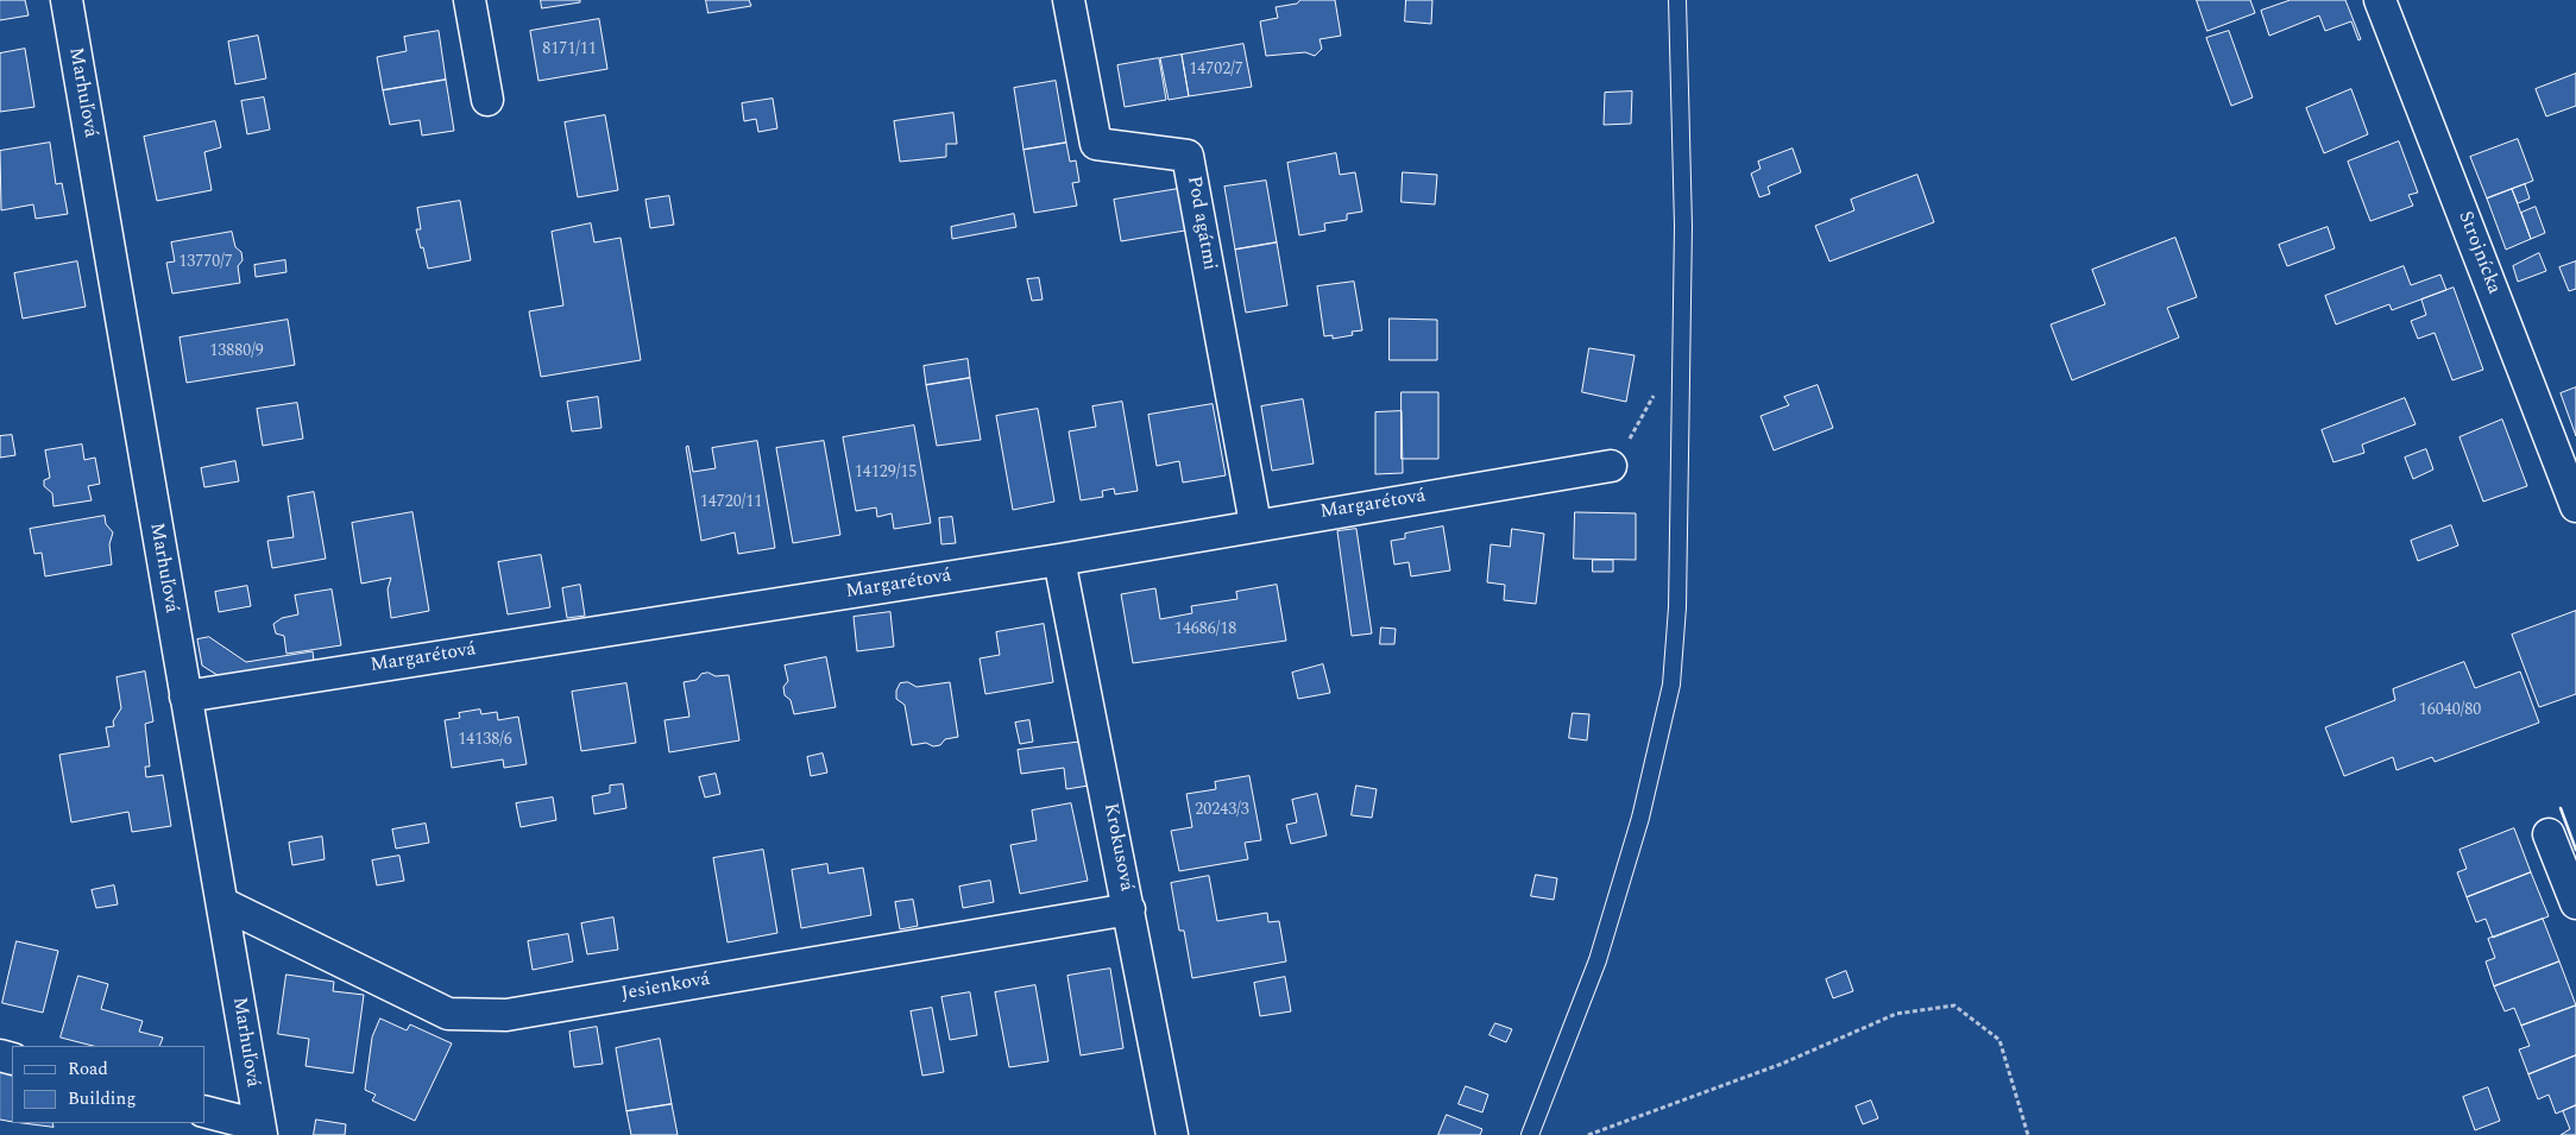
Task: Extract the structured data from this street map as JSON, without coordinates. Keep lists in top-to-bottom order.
{
  "streets": {
    "street": [
      "Marhuľová",
      "Pod agátmi",
      "Strojnícka",
      "Margarétová",
      "Krokusová",
      "Jesienková"
    ]
  },
  "crossings": [
    ["Marhuľová", "Margarétová"],
    ["Marhuľová", "Jesienková"],
    ["Pod agátmi", "Margarétová"],
    ["Margarétová", "Krokusová"],
    ["Krokusová", "Jesienková"]
  ],
  "house_numbers": [
    "8171/11",
    "14702/7",
    "13770/7",
    "13880/9",
    "14129/15",
    "14720/11",
    "14686/18",
    "16040/80",
    "14138/6",
    "20243/3"
  ],
  "legend": ["Road", "Building"]
}
